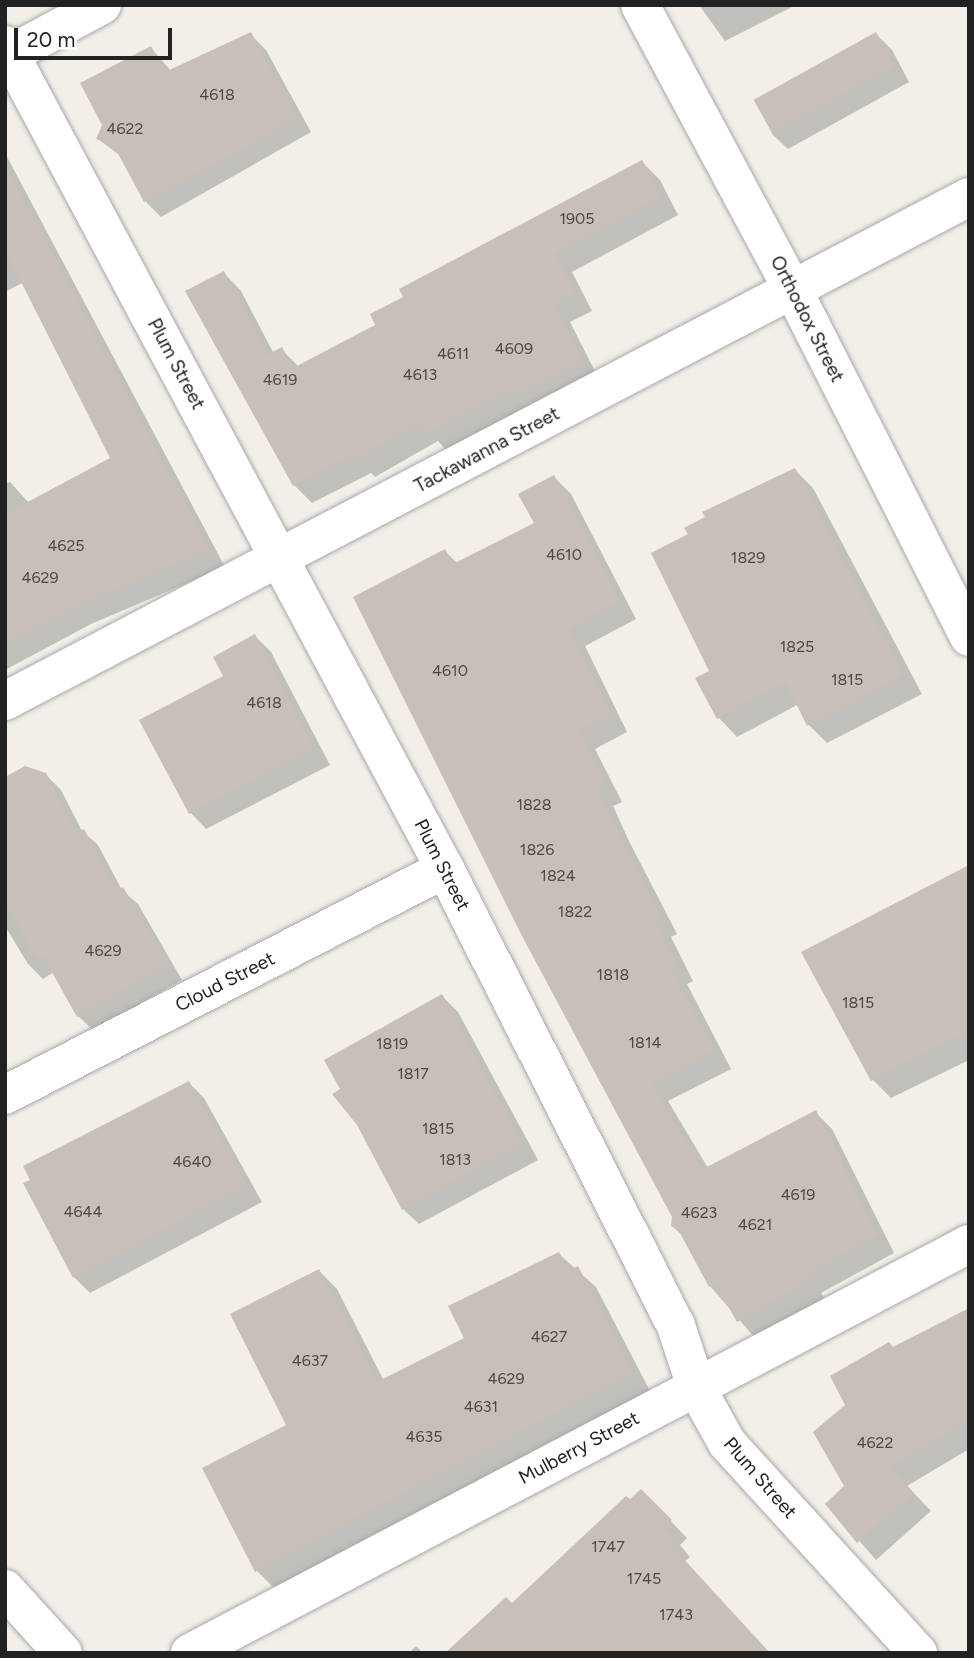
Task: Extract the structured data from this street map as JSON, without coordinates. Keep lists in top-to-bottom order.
{
  "streets": {
    "street": [
      "Orthodox Street",
      "Plum Street",
      "Tackawanna Street",
      "Cloud Street",
      "Mulberry Street"
    ]
  },
  "crossings": [
    ["Orthodox Street", "Tackawanna Street"],
    ["Plum Street", "Tackawanna Street"],
    ["Plum Street", "Cloud Street"],
    ["Plum Street", "Mulberry Street"]
  ],
  "house_numbers": [
    "4618",
    "4622",
    "1905",
    "4609",
    "4611",
    "4613",
    "4619",
    "4625",
    "4610",
    "1829",
    "4629",
    "1825",
    "4610",
    "1815",
    "4618",
    "1828",
    "1826",
    "1824",
    "1822",
    "4629",
    "1818",
    "1815",
    "1814",
    "1819",
    "1817",
    "1815",
    "1813",
    "4640",
    "4619",
    "4644",
    "4623",
    "4621",
    "4627",
    "4637",
    "4629",
    "4631",
    "4635",
    "4622",
    "1747",
    "1745",
    "1743"
  ],
  "scale_bar": "20 m"
}
